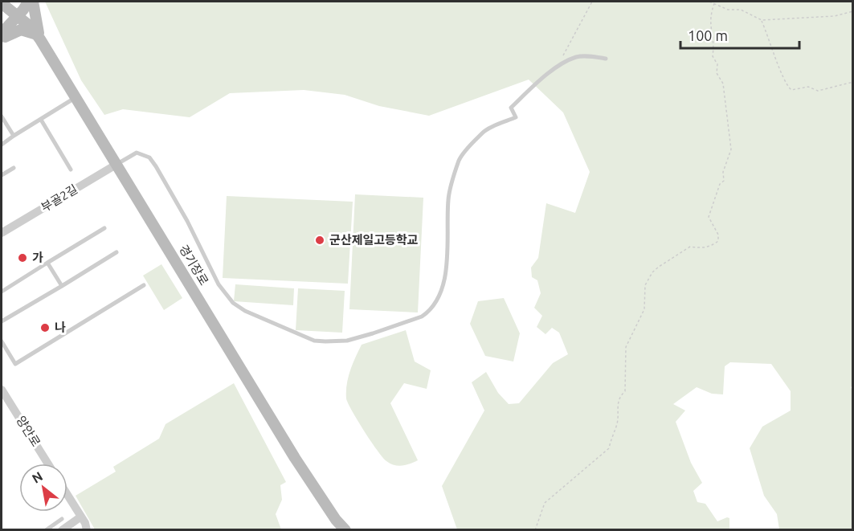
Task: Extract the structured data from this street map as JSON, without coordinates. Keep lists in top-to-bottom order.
{
  "streets": {
    "street": ["부골2길", "경기장로", "양안로"]
  },
  "crossings": [
    ["부골2길", "경기장로"]
  ],
  "places": ["군산제일고등학교", "가", "나"],
  "scale_bar": "100 m",
  "north": "top left"
}
